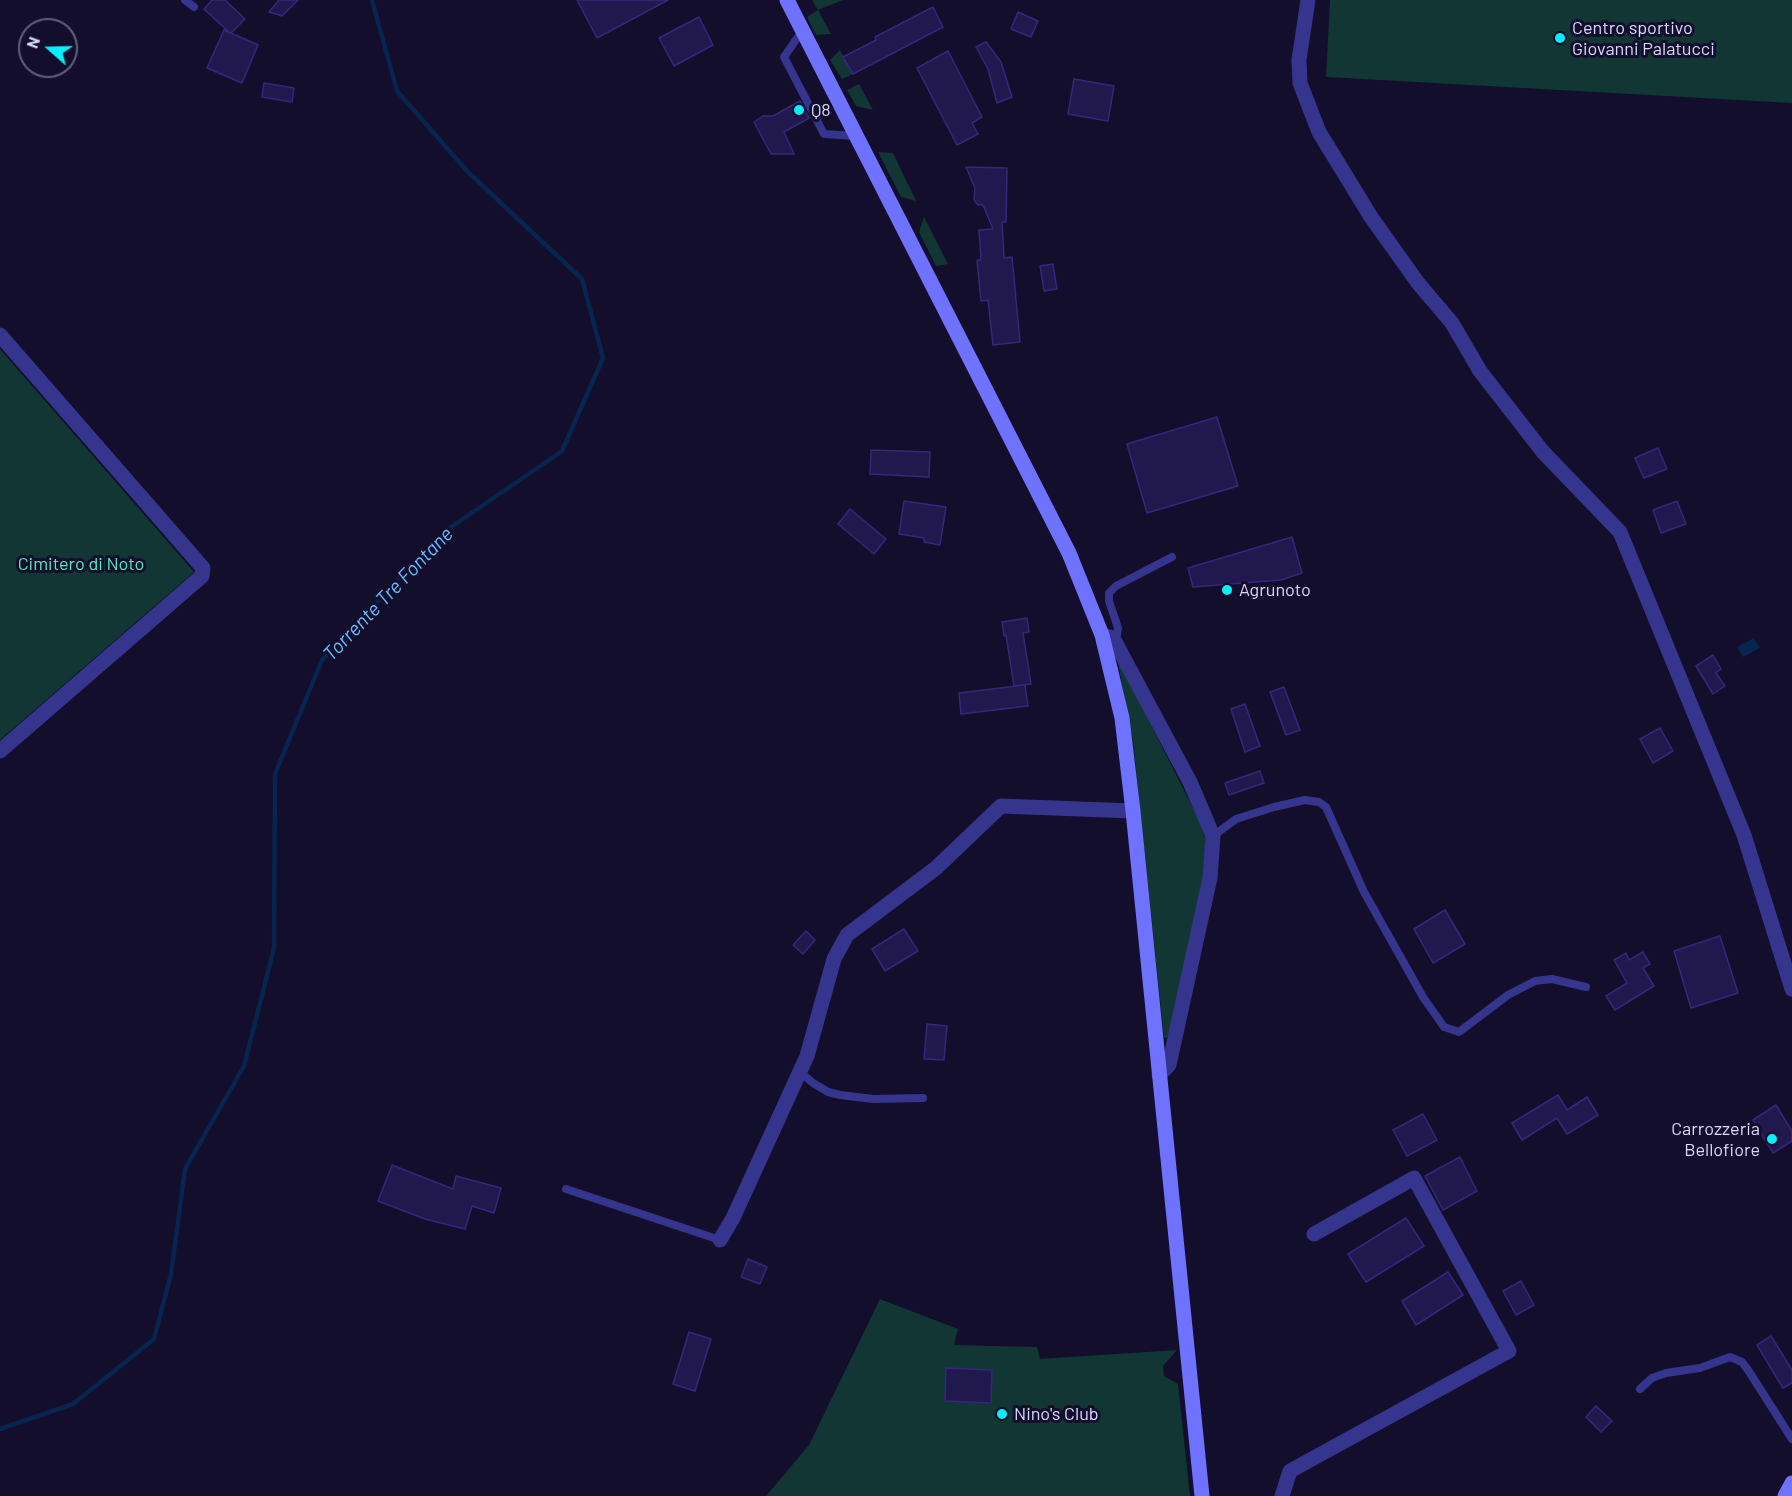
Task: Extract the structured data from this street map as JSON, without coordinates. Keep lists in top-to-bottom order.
{
  "water": ["Torrente Tre Fontane"],
  "parks": ["Cimitero di Noto"],
  "places": [
    "Centro sportivo Giovanni Palatucci",
    "Q8",
    "Agrunoto",
    "Carrozzeria Bellofiore",
    "Nino's Club"
  ],
  "north": "left"
}
